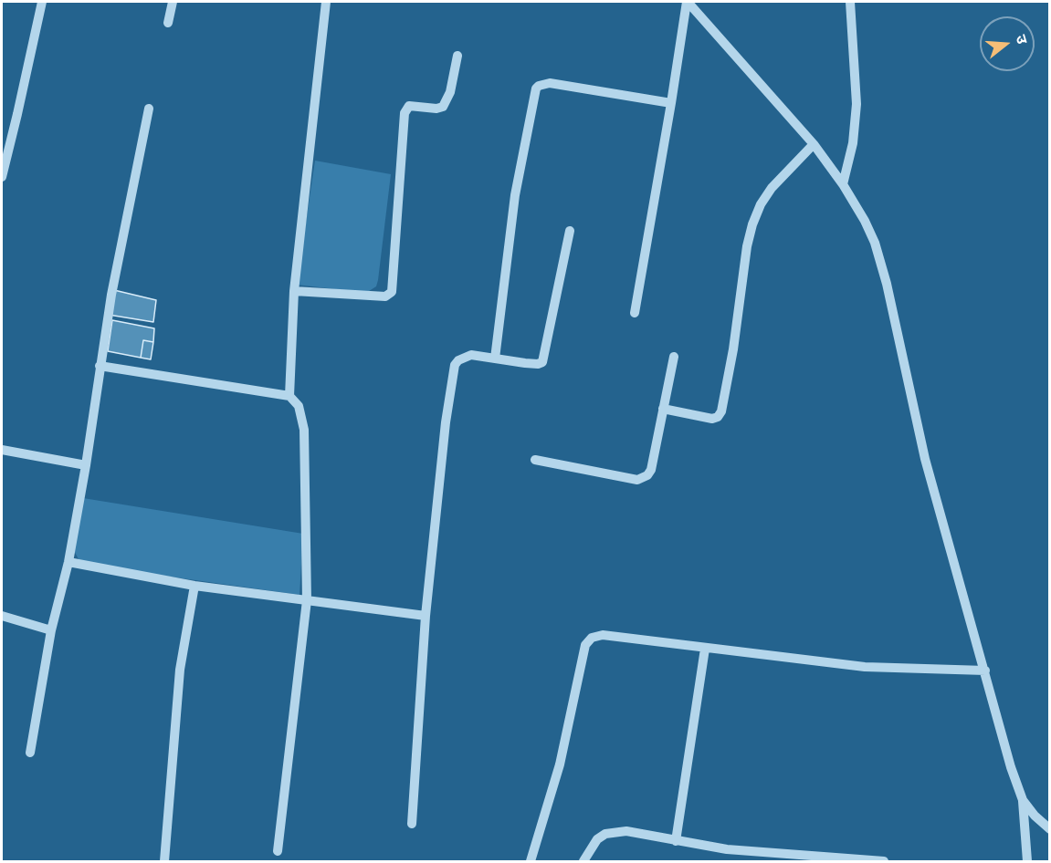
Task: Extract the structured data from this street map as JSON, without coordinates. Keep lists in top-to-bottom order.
{
  "north": "right"
}
